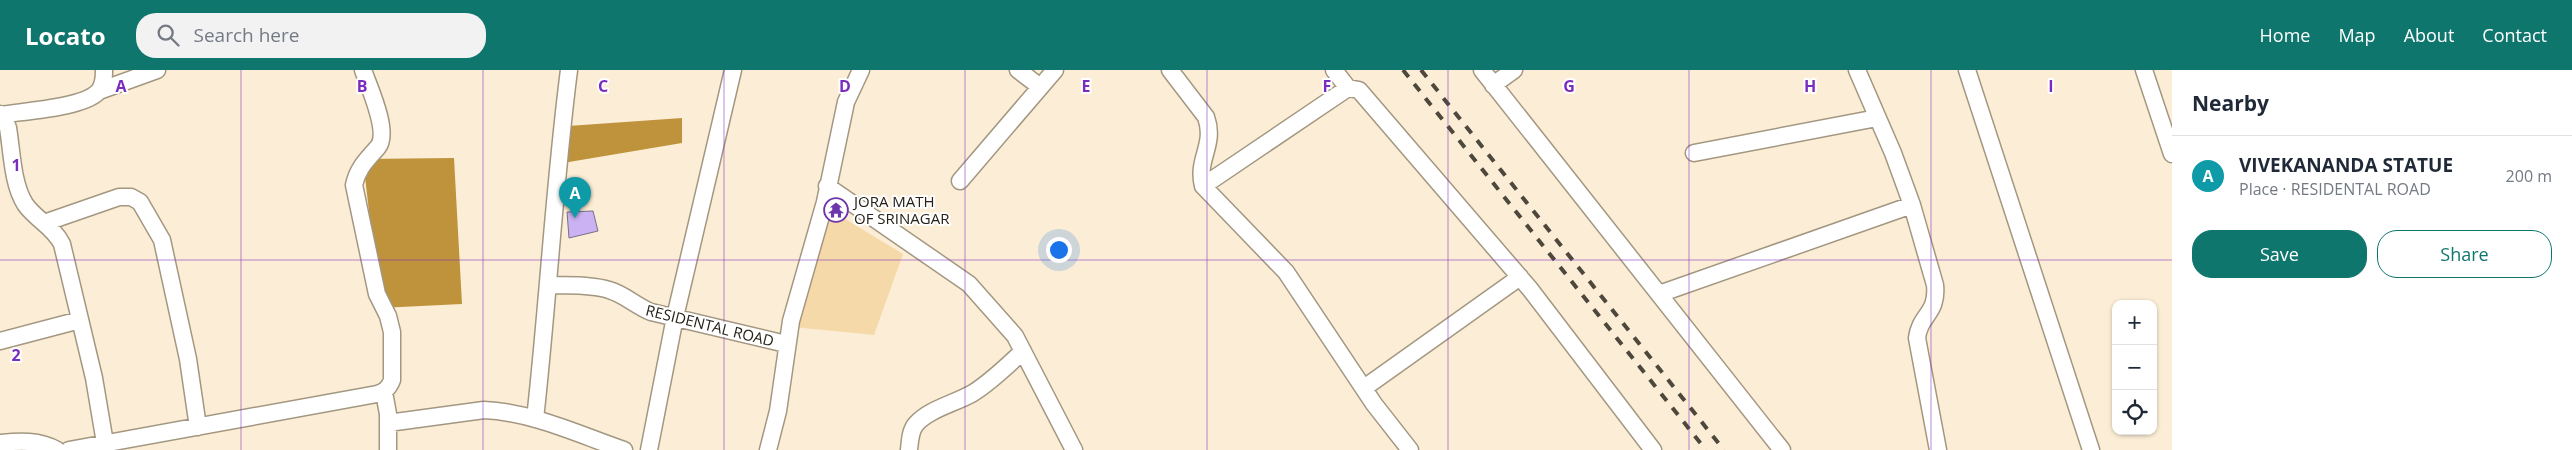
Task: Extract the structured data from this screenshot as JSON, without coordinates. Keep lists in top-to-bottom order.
{
  "streets": {
    "street": ["RESIDENTAL ROAD"]
  },
  "places": {
    "temple": ["JORA MATH OF SRINAGAR"]
  },
  "page": {
    "header": "Locato",
    "search": "Search here",
    "nav": [
      "Home",
      "Map",
      "About",
      "Contact"
    ],
    "heading": "Nearby",
    "list": [
      {
        "mark": "A",
        "name": "VIVEKANANDA STATUE",
        "note": "Place · RESIDENTAL ROAD",
        "value": "200 m"
      }
    ],
    "pins": "A",
    "buttons": ["Save", "Share"],
    "map_buttons": ["+", "−"]
  },
  "grid": {
    "columns": [
      "A",
      "B",
      "C",
      "D",
      "E",
      "F",
      "G",
      "H",
      "I"
    ],
    "rows": ["1", "2"]
  }
}
